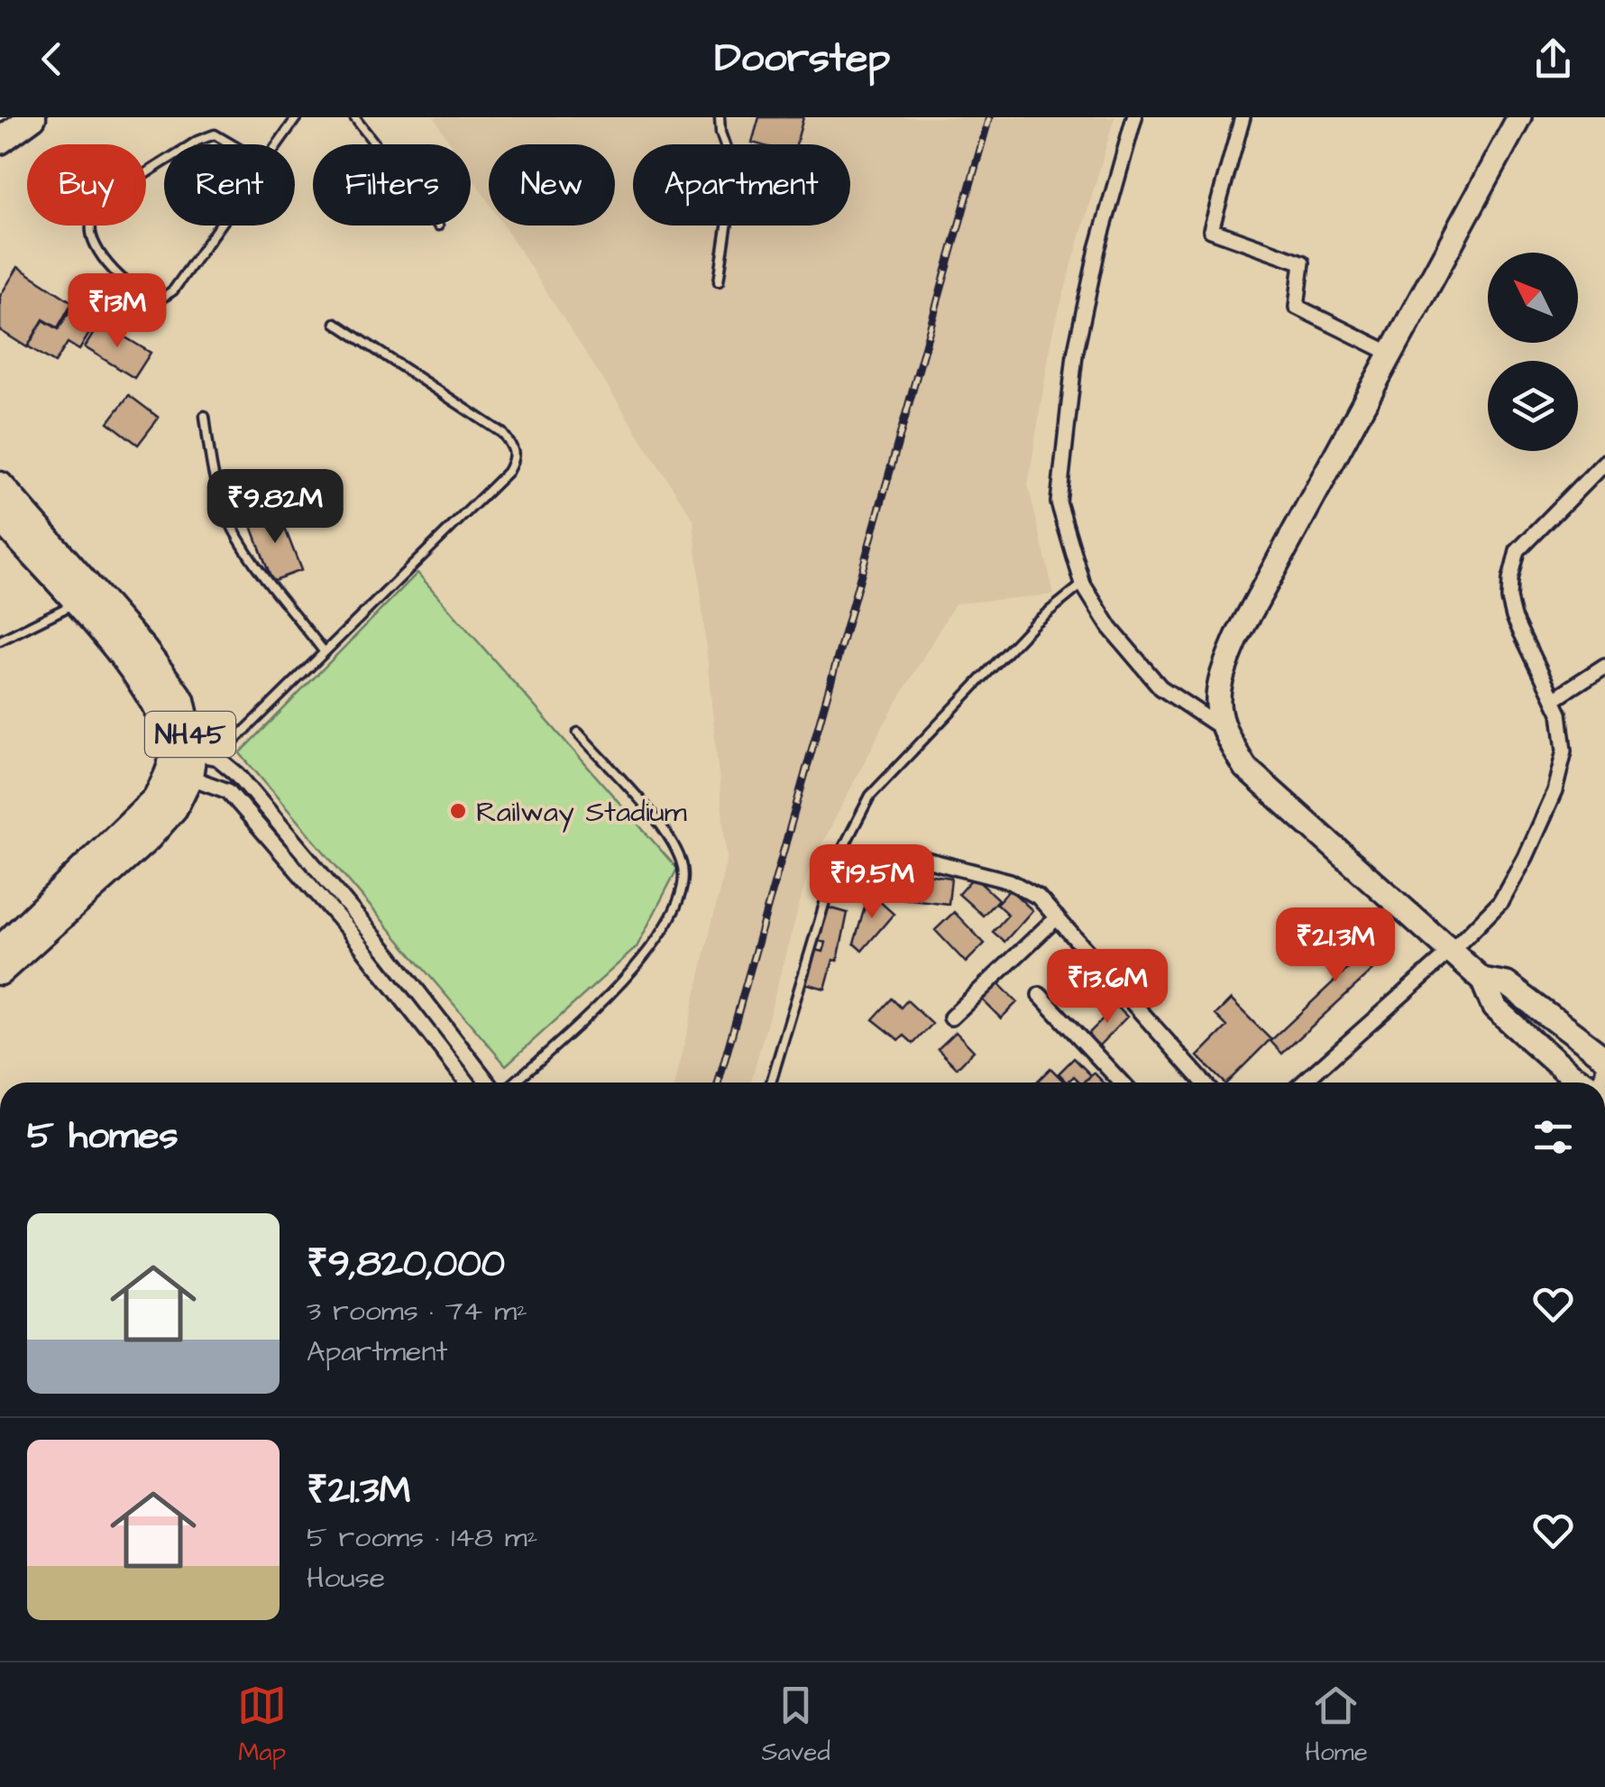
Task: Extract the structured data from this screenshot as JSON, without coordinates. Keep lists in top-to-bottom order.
{
  "streets": {
    "highway": ["NH45"]
  },
  "places": ["Railway Stadium"],
  "north": "top left",
  "page": {
    "header": "Doorstep",
    "chip": [
      "Buy",
      "Rent",
      "Filters",
      "New",
      "Apartment"
    ],
    "price": [
      "₹13M",
      "₹9.82M",
      "₹19.5M",
      "₹21.3M",
      "₹13.6M"
    ],
    "heading": "5 homes",
    "list": [
      {
        "name": "₹9,820,000",
        "note": "3 rooms · 74 m² · Apartment"
      },
      {
        "name": "₹21.3M",
        "note": "5 rooms · 148 m² · House"
      }
    ],
    "tabs": ["Map", "Saved", "Home"]
  }
}
